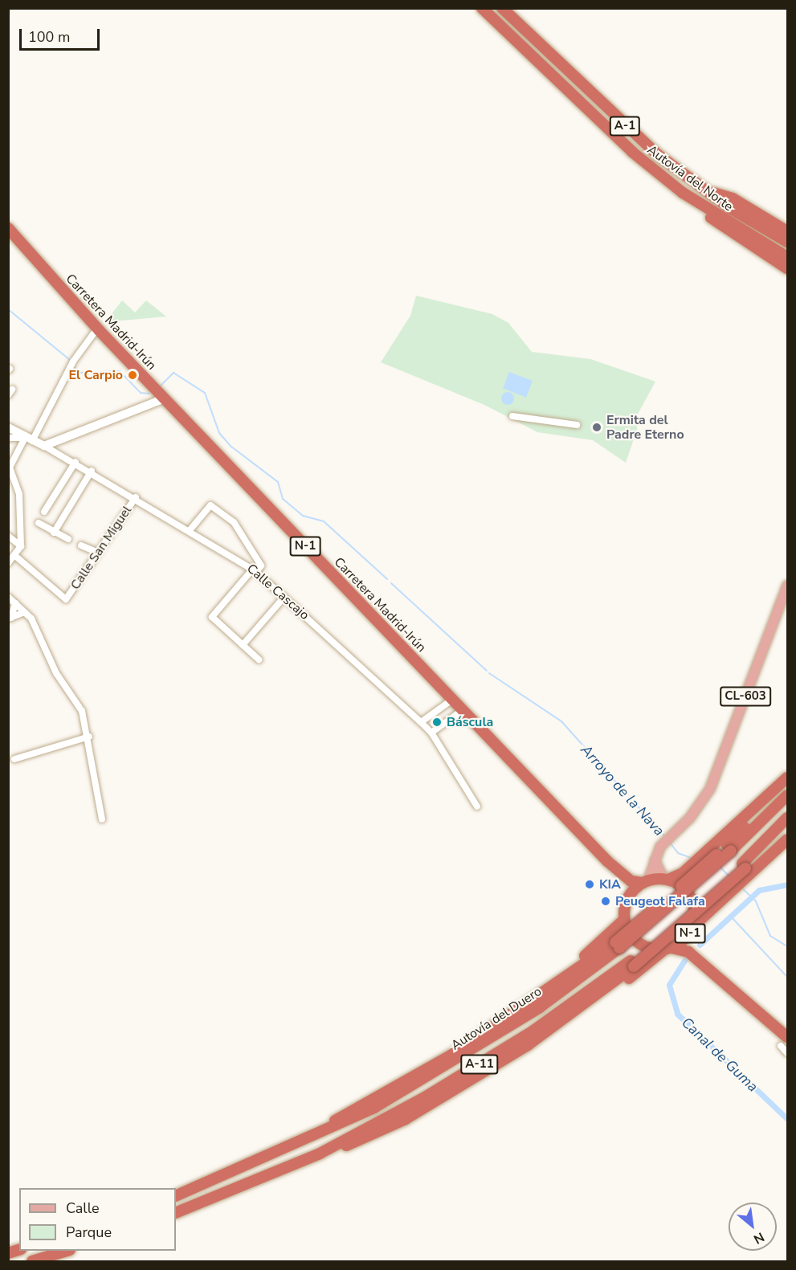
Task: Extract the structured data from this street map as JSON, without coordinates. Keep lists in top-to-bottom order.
{
  "streets": {
    "highway": [
      "A-1",
      "Autovía del Norte",
      "Carretera Madrid-Irún",
      "N-1",
      "Autovía del Duero",
      "A-11"
    ],
    "main road": ["Calle Cascajo", "CL-603"],
    "street": ["Calle San Miguel"]
  },
  "crossings": [
    ["Carretera Madrid-Irún", "N-1"],
    ["Carretera Madrid-Irún", "CL-603"],
    ["N-1", "CL-603"],
    ["Calle San Miguel", "Calle Cascajo"]
  ],
  "water": ["Arroyo de la Nava", "Canal de Guma"],
  "places": [
    "El Carpio",
    "Ermita del Padre Eterno",
    "Báscula",
    "KIA",
    "Peugeot Falafa"
  ],
  "legend": ["Calle", "Parque"],
  "scale_bar": "100 m",
  "north": "bottom right"
}
